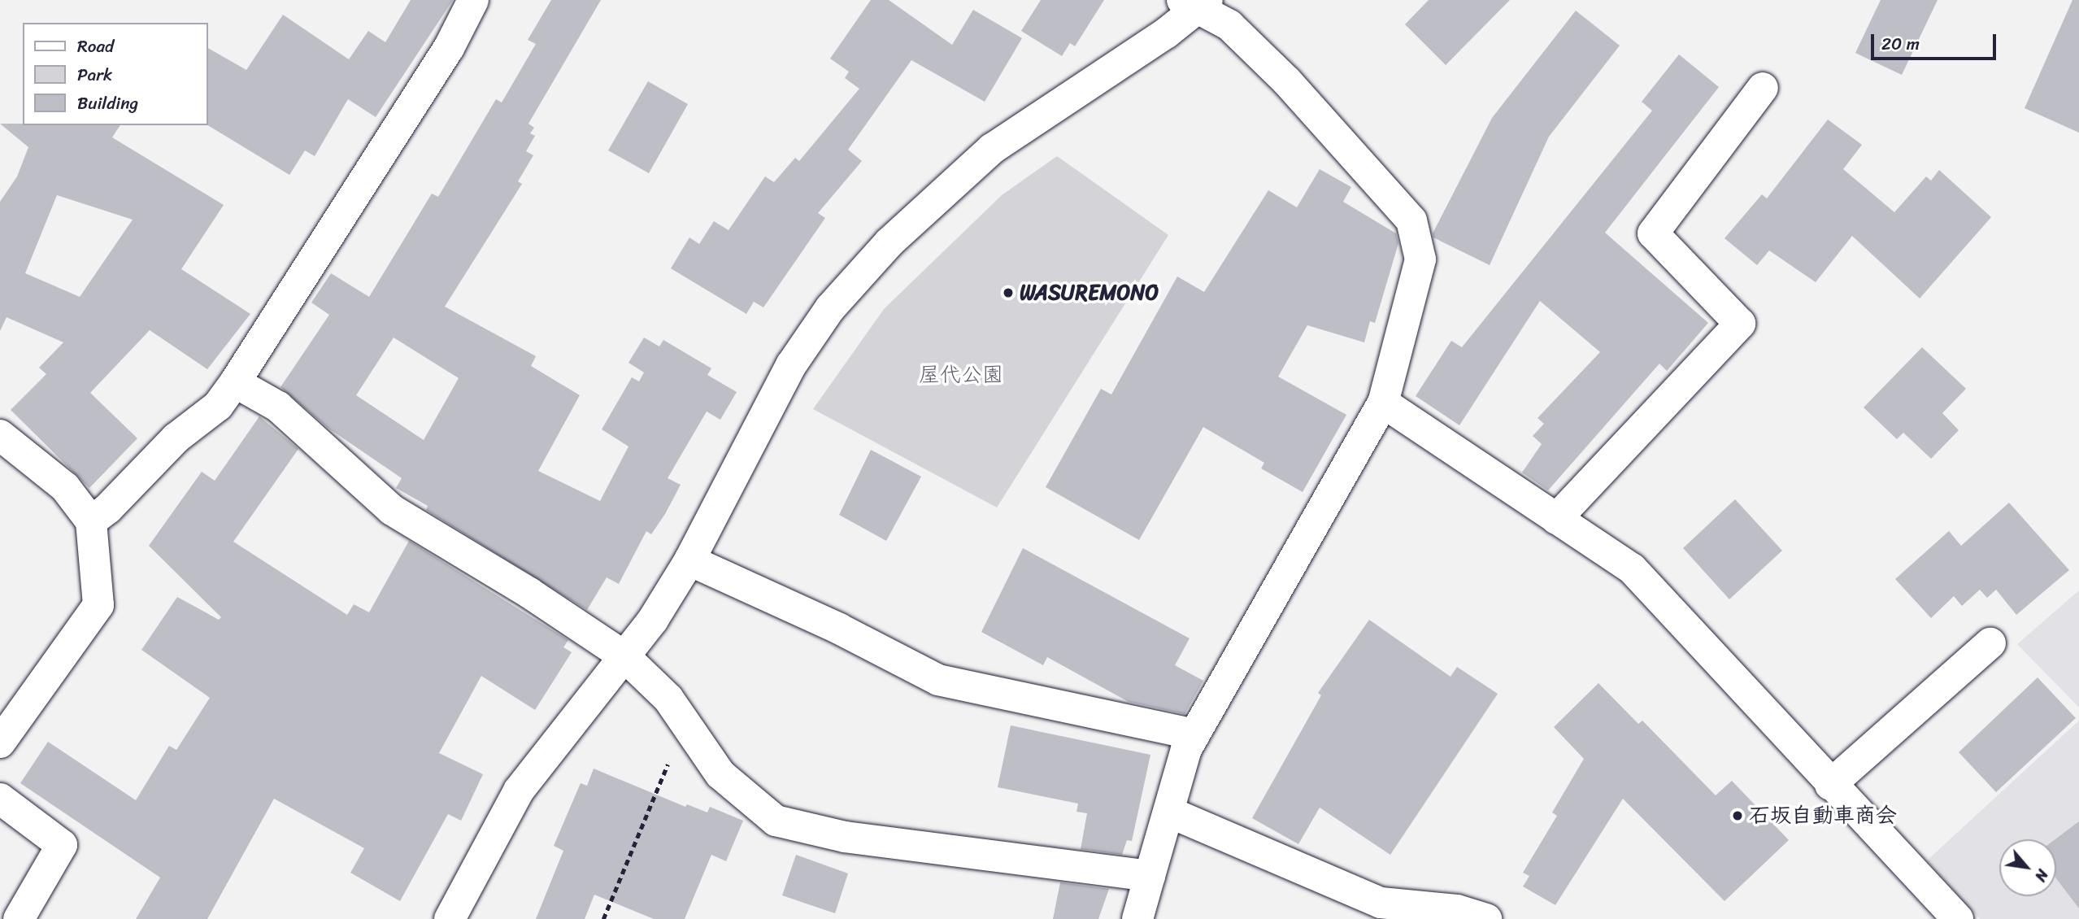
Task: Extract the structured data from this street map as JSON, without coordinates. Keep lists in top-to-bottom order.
{
  "parks": ["屋代公園"],
  "places": ["WASUREMONO", "石坂自動車商会"],
  "legend": ["Road", "Park", "Building"],
  "scale_bar": "20 m",
  "north": "bottom right"
}
